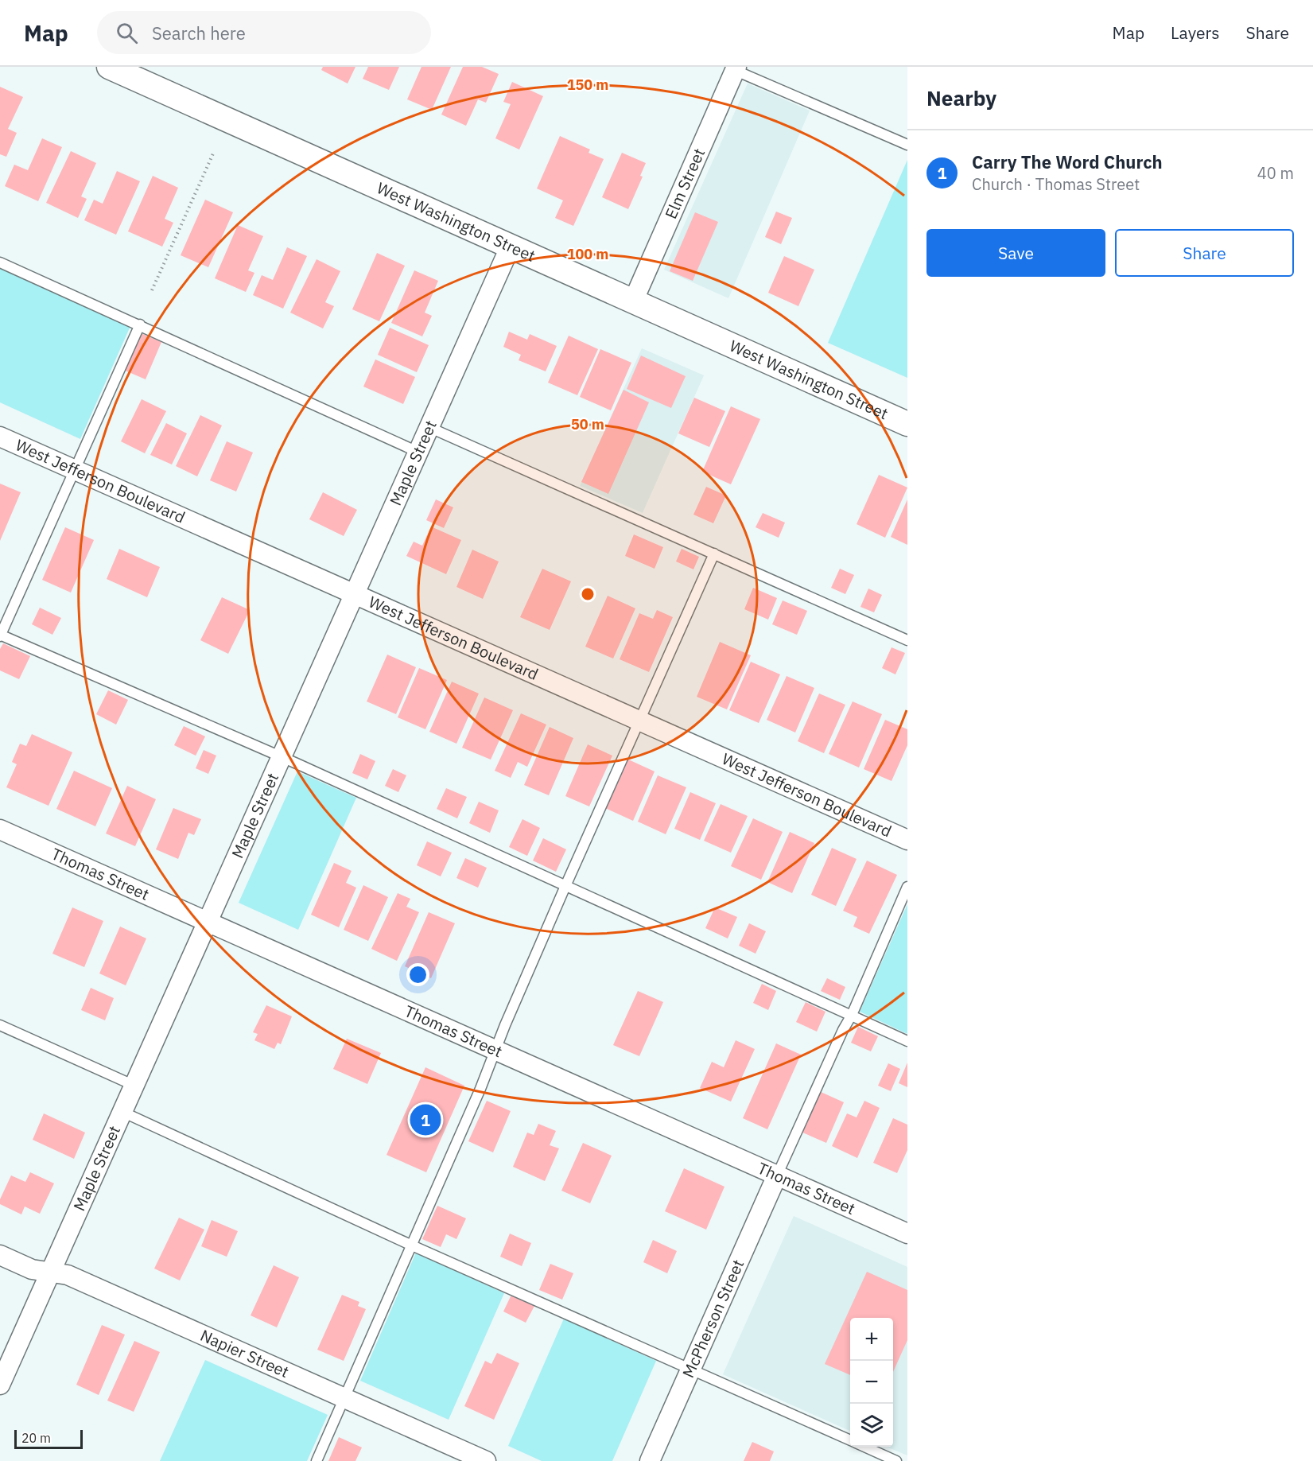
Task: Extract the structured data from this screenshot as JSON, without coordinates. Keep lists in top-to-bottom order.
{
  "streets": {
    "street": [
      "Elm Street",
      "West Washington Street",
      "Maple Street",
      "West Jefferson Boulevard",
      "Thomas Street",
      "McPherson Street",
      "Napier Street"
    ]
  },
  "crossings": [
    ["Elm Street", "West Washington Street"],
    ["West Washington Street", "Maple Street"],
    ["Maple Street", "West Jefferson Boulevard"],
    ["Maple Street", "Thomas Street"],
    ["Maple Street", "Napier Street"],
    ["Thomas Street", "McPherson Street"]
  ],
  "scale_bar": "20 m",
  "page": {
    "header": "Map",
    "search": "Search here",
    "nav": ["Map", "Layers", "Share"],
    "heading": "Nearby",
    "list": [
      {
        "mark": "1",
        "name": "Carry The Word Church",
        "note": "Church · Thomas Street",
        "value": "40 m"
      }
    ],
    "buttons": ["Save", "Share"],
    "pins": "1",
    "map_buttons": ["+", "−"],
    "scale": "20 m"
  },
  "rings": ["150 m", "100 m", "50 m"]
}
